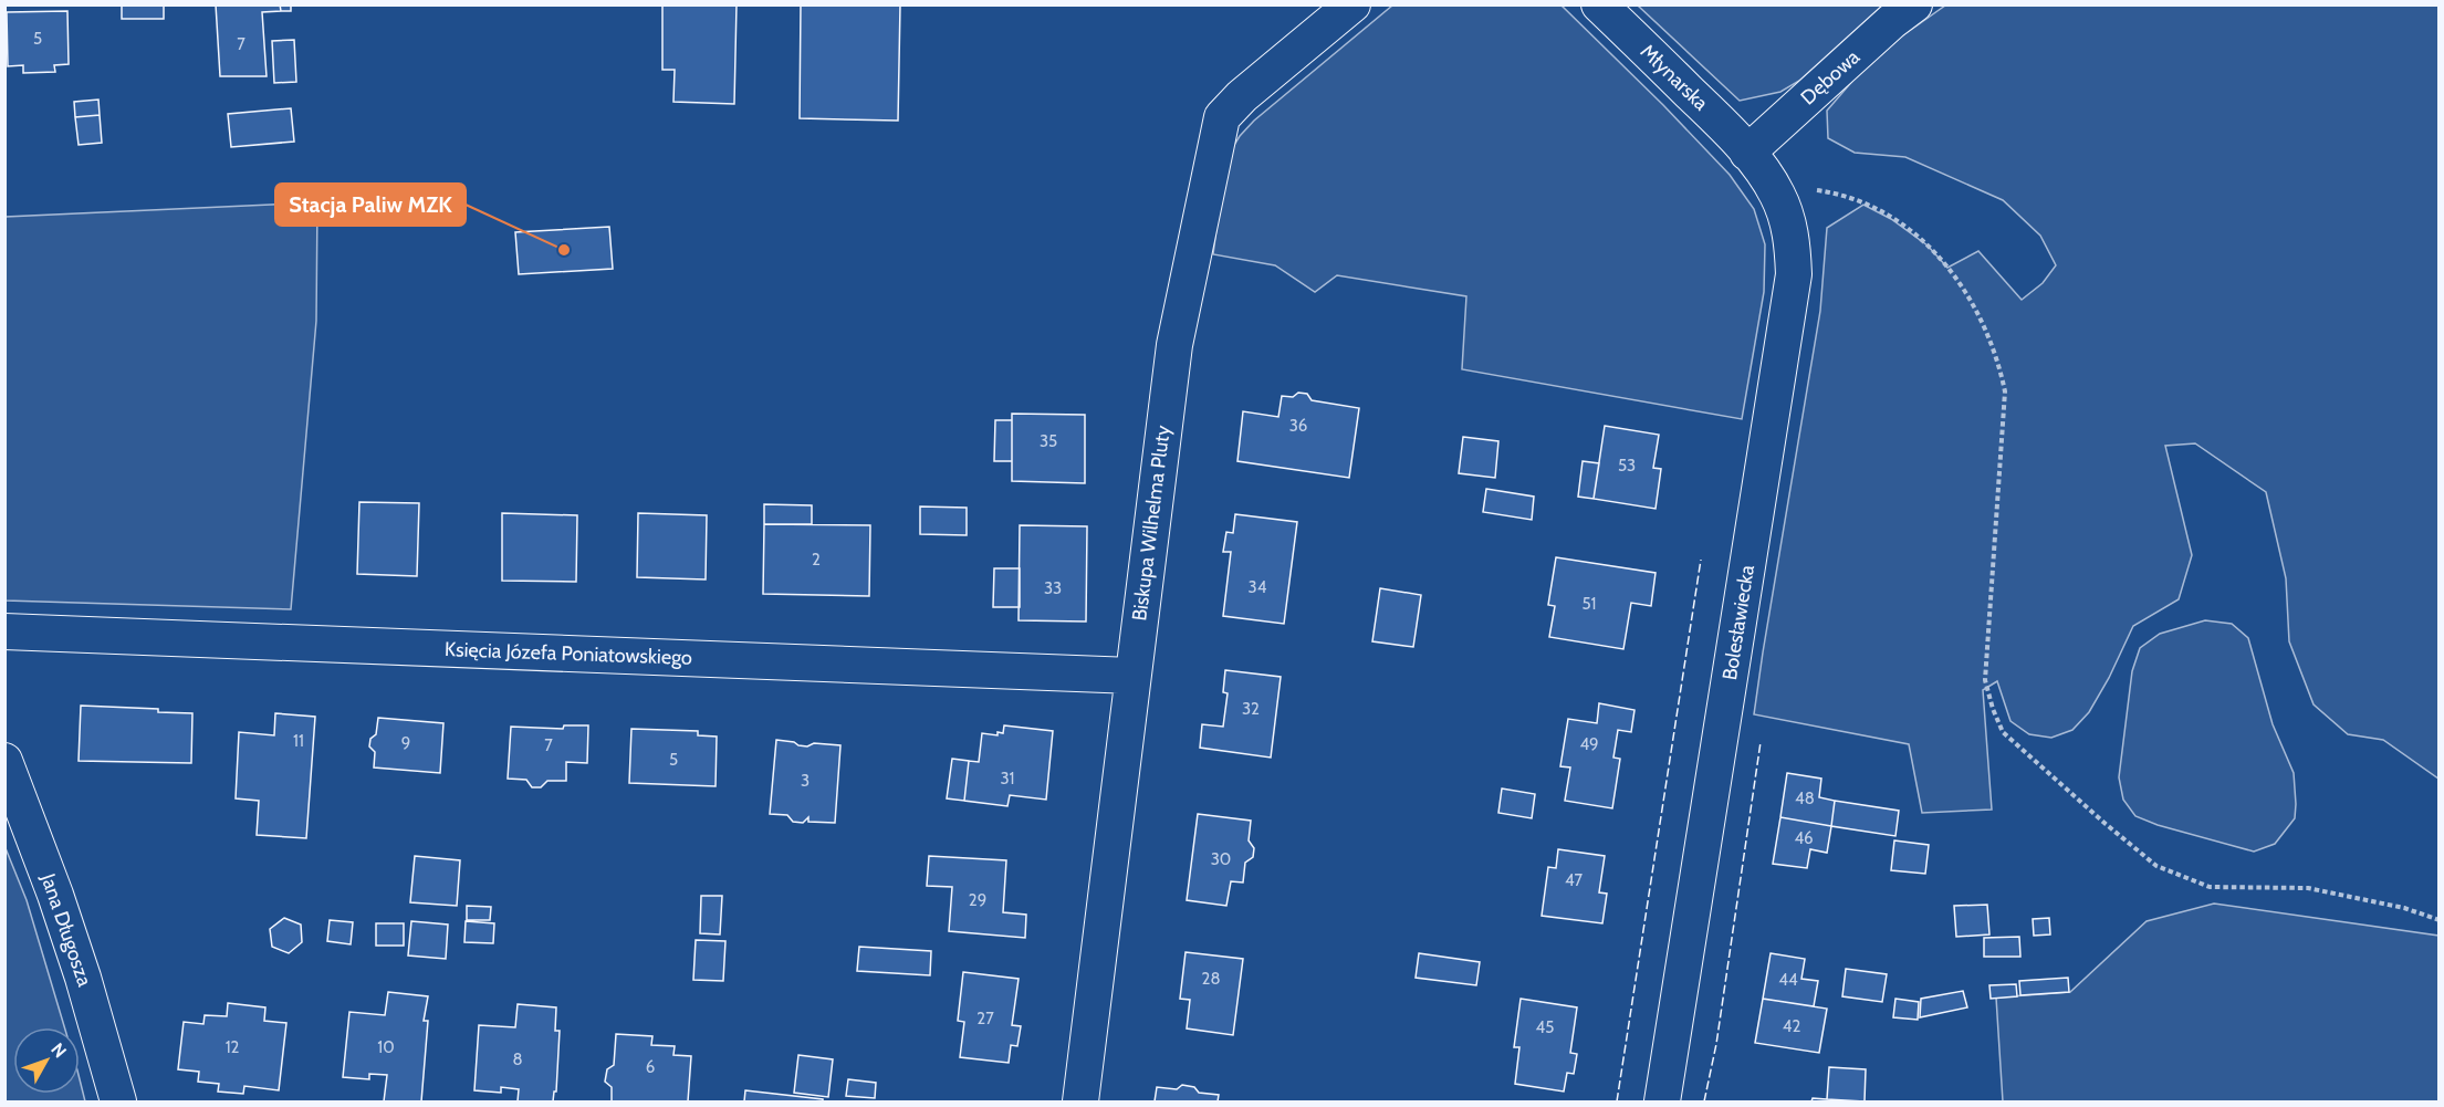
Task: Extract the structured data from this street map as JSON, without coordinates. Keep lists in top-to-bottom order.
{
  "streets": {
    "street": [
      "Młynarska",
      "Dębowa",
      "Biskupa Wilhelma Pluty",
      "Bolesławiecka",
      "Księcia Józefa Poniatowskiego",
      "Jana Długosza"
    ]
  },
  "crossings": [
    ["Młynarska", "Dębowa"],
    ["Młynarska", "Bolesławiecka"],
    ["Dębowa", "Bolesławiecka"],
    ["Biskupa Wilhelma Pluty", "Księcia Józefa Poniatowskiego"]
  ],
  "places": ["Stacja Paliw MZK"],
  "house_numbers": [
    "5",
    "7",
    "36",
    "35",
    "53",
    "2",
    "34",
    "33",
    "51",
    "32",
    "11",
    "9",
    "49",
    "7",
    "5",
    "31",
    "3",
    "48",
    "46",
    "30",
    "47",
    "29",
    "28",
    "44",
    "27",
    "42",
    "45",
    "12",
    "10",
    "8",
    "6"
  ],
  "north": "top right"
}
